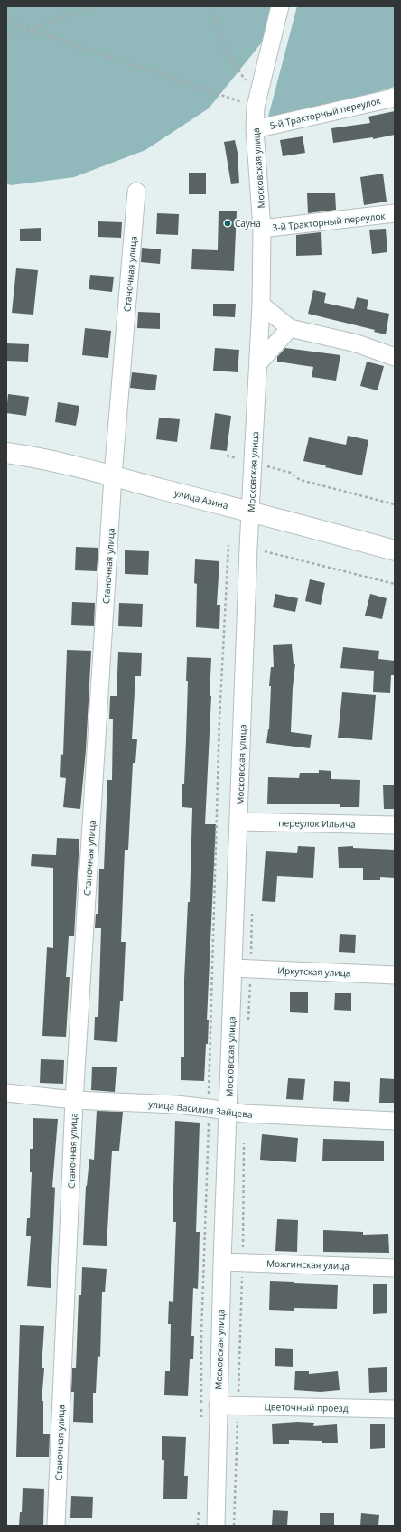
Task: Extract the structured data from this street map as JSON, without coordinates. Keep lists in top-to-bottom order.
{
  "streets": {
    "main road": ["улица Азина"],
    "street": [
      "5-й Тракторный переулок",
      "Московская улица",
      "3-й Тракторный переулок",
      "Станочная улица",
      "переулок Ильича",
      "Иркутская улица",
      "улица Василия Зайцева",
      "Можгинская улица",
      "Цветочный проезд"
    ]
  },
  "crossings": [
    ["5-й Тракторный переулок", "Московская улица"],
    ["Московская улица", "3-й Тракторный переулок"],
    ["Московская улица", "улица Азина"],
    ["Московская улица", "переулок Ильича"],
    ["Московская улица", "Иркутская улица"],
    ["Московская улица", "улица Василия Зайцева"],
    ["Московская улица", "Можгинская улица"],
    ["Московская улица", "Цветочный проезд"],
    ["Станочная улица", "улица Азина"],
    ["Станочная улица", "улица Василия Зайцева"]
  ],
  "places": ["Сауна"]
}
